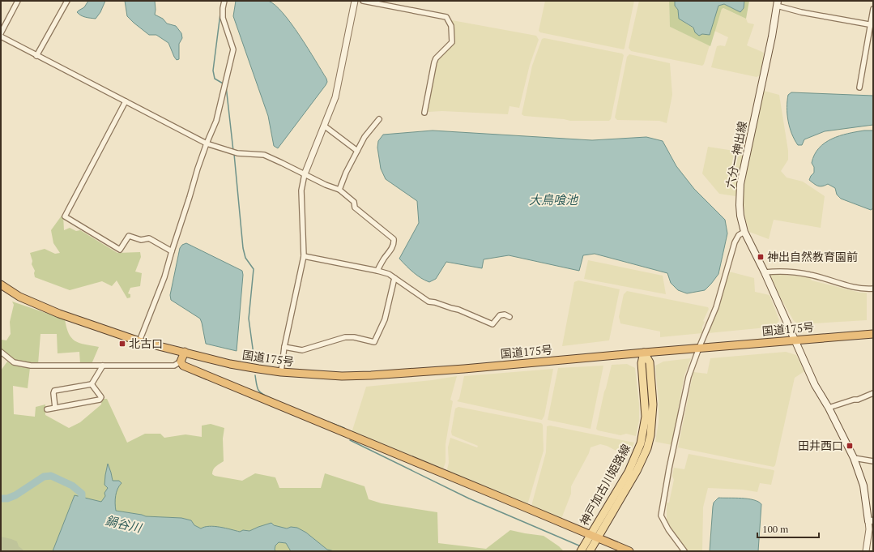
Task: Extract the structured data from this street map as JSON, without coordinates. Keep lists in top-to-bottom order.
{
  "streets": {
    "highway": ["国道175号"],
    "main road": ["六分一神出線", "神戸加古川姫路線"]
  },
  "crossings": [
    ["六分一神出線", "国道175号"],
    ["国道175号", "神戸加古川姫路線"]
  ],
  "water": ["大鳥喰池", "鍋谷川"],
  "places": {
    "transit": ["神出自然教育園前", "北古口", "田井西口"]
  },
  "scale_bar": "100 m"
}
